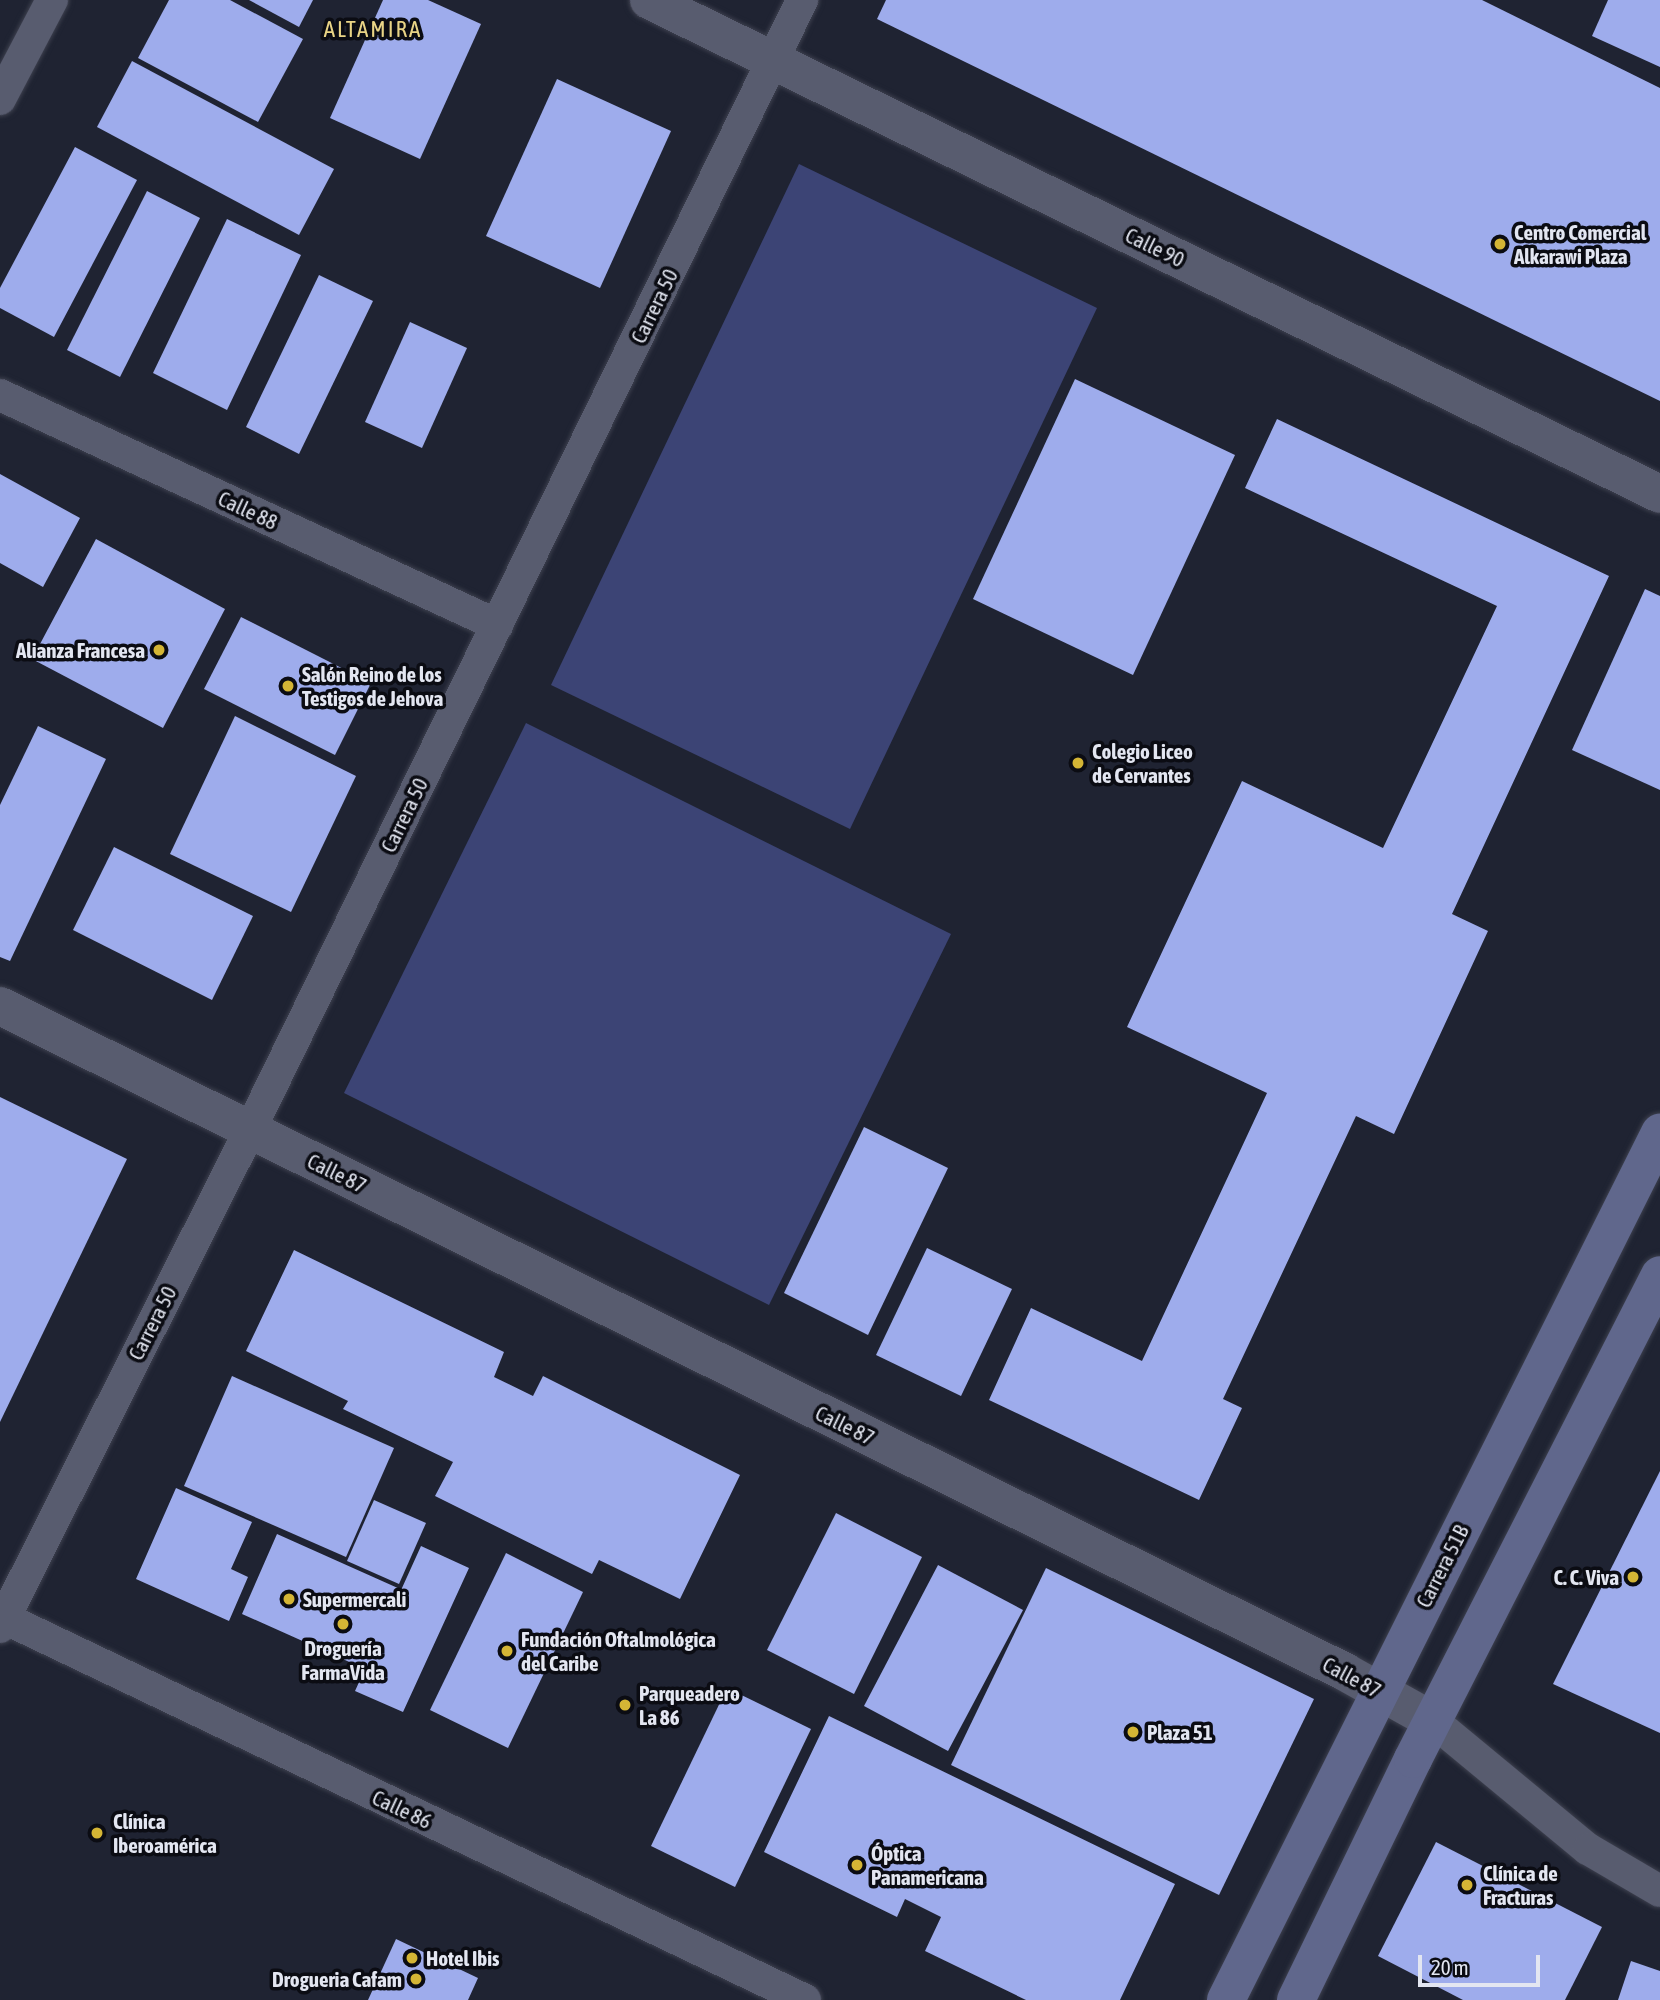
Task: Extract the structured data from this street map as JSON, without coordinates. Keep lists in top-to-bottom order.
{
  "streets": {
    "main road": ["Carrera 51B"],
    "street": [
      "Calle 90",
      "Carrera 50",
      "Calle 88",
      "Calle 87",
      "Calle 86"
    ]
  },
  "crossings": [
    ["Calle 90", "Carrera 50"],
    ["Carrera 50", "Calle 88"],
    ["Carrera 50", "Calle 87"],
    ["Carrera 50", "Calle 86"],
    ["Calle 87", "Carrera 51B"]
  ],
  "districts": ["ALTAMIRA"],
  "places": [
    "Centro Comercial Alkarawi Plaza",
    "Alianza Francesa",
    "Salón Reino de los Testigos de Jehova",
    "Colegio Liceo de Cervantes",
    "C. C. Viva",
    "Supermercali",
    "Droguería FarmaVida",
    "Fundación Oftalmológica del Caribe",
    "Parqueadero La 86",
    "Plaza 51",
    "Clínica Iberoamérica",
    "Óptica Panamericana",
    "Clínica de Fracturas",
    "Hotel Ibis",
    "Drogueria Cafam"
  ],
  "scale_bar": "20 m"
}
